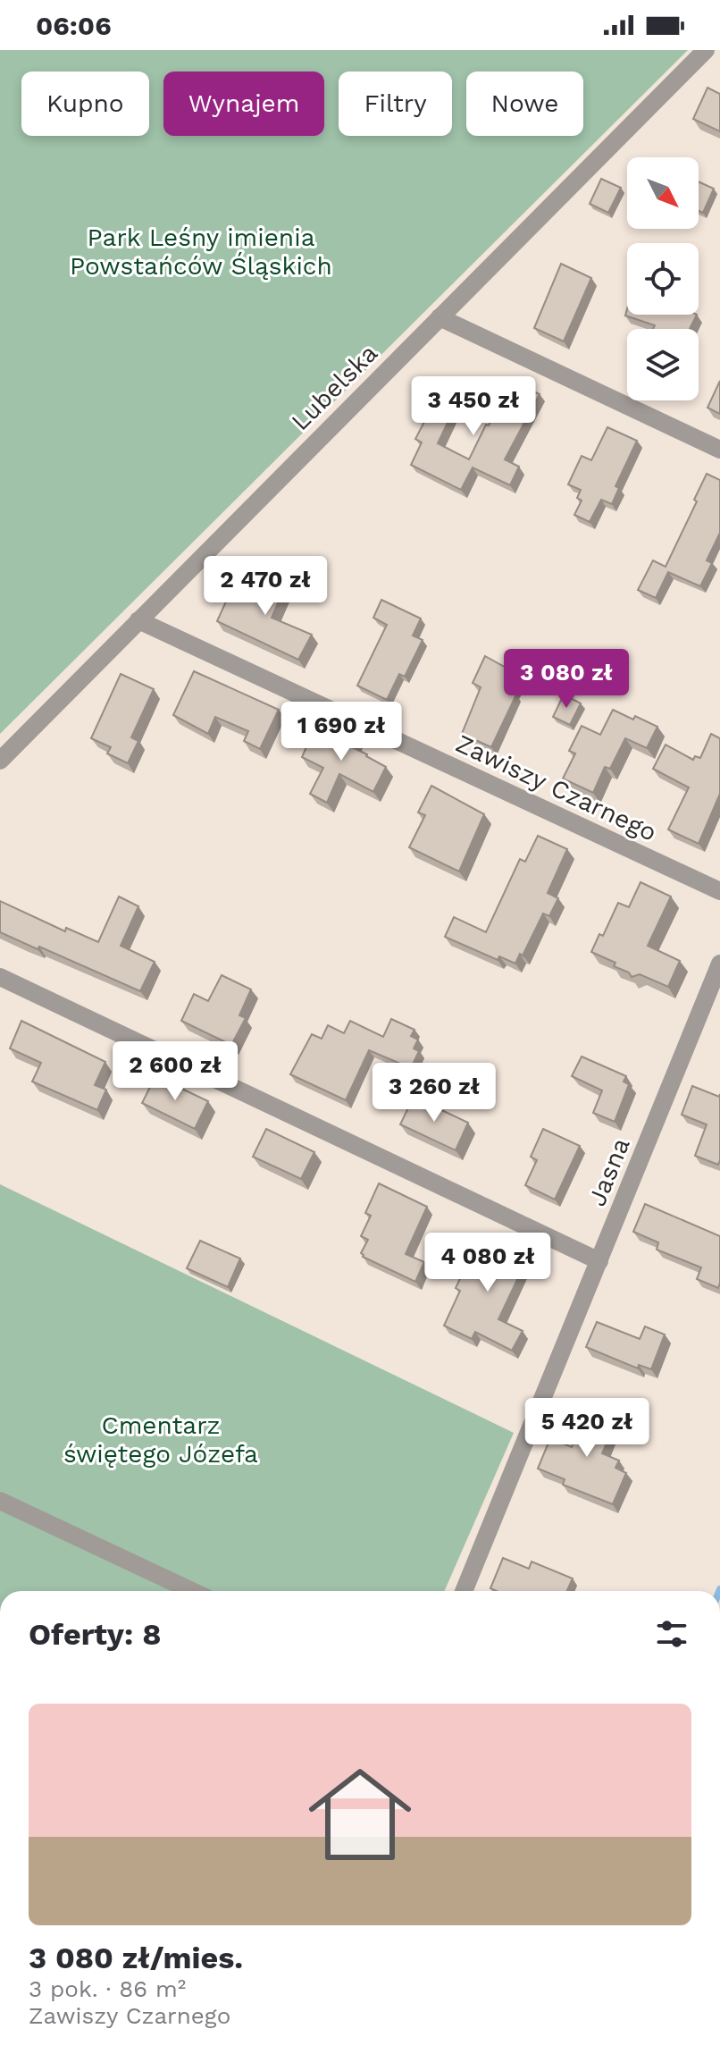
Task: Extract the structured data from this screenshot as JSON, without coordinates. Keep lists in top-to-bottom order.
{
  "streets": {
    "street": ["Lubelska", "Zawiszy Czarnego", "Jasna"]
  },
  "crossings": [
    ["Lubelska", "Zawiszy Czarnego"]
  ],
  "parks": ["Park Leśny imienia Powstańców Śląskich", "Cmentarz świętego Józefa"],
  "north": "bottom right",
  "page": {
    "status": "06:06",
    "chip": [
      "Kupno",
      "Wynajem",
      "Filtry",
      "Nowe"
    ],
    "price": [
      "3 450 zł",
      "2 470 zł",
      "3 080 zł",
      "1 690 zł",
      "2 600 zł",
      "3 260 zł",
      "4 080 zł",
      "5 420 zł"
    ],
    "heading": "Oferty: 8",
    "list": [
      {
        "name": "3 080 zł/mies.",
        "note": "3 pok. · 86 m² · Zawiszy Czarnego"
      }
    ]
  }
}
